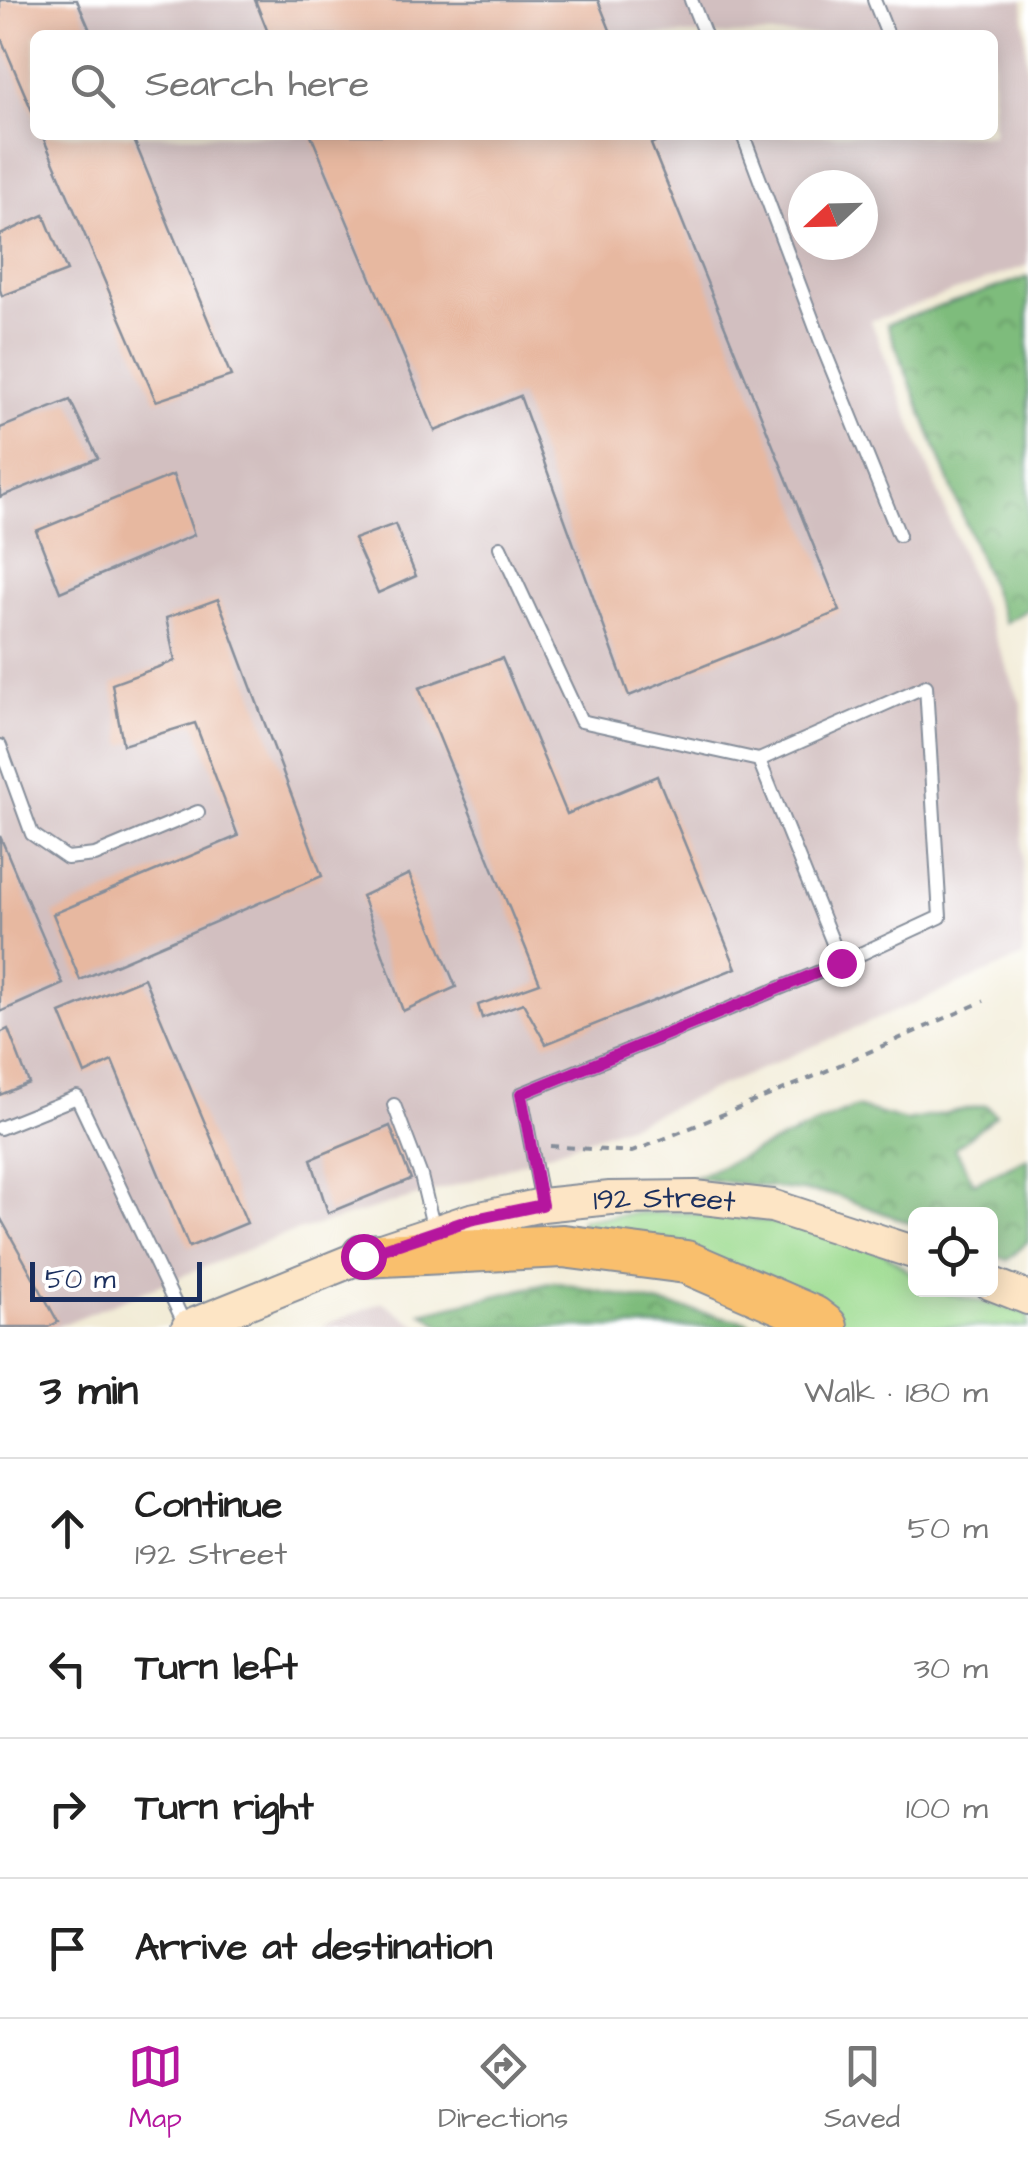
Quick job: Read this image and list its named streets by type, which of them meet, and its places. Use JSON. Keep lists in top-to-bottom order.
{
  "streets": {
    "main road": ["192 Street"]
  },
  "scale_bar": "50 m",
  "north": "left",
  "page": {
    "search": "Search here",
    "scale": "50 m",
    "heading": ["3 min", "Walk · 180 m"],
    "list": [
      ["Continue", "192 Street", "50 m"],
      ["Turn left", "30 m"],
      ["Turn right", "100 m"],
      "Arrive at destination"
    ],
    "nav": ["Map", "Directions", "Saved"]
  }
}
